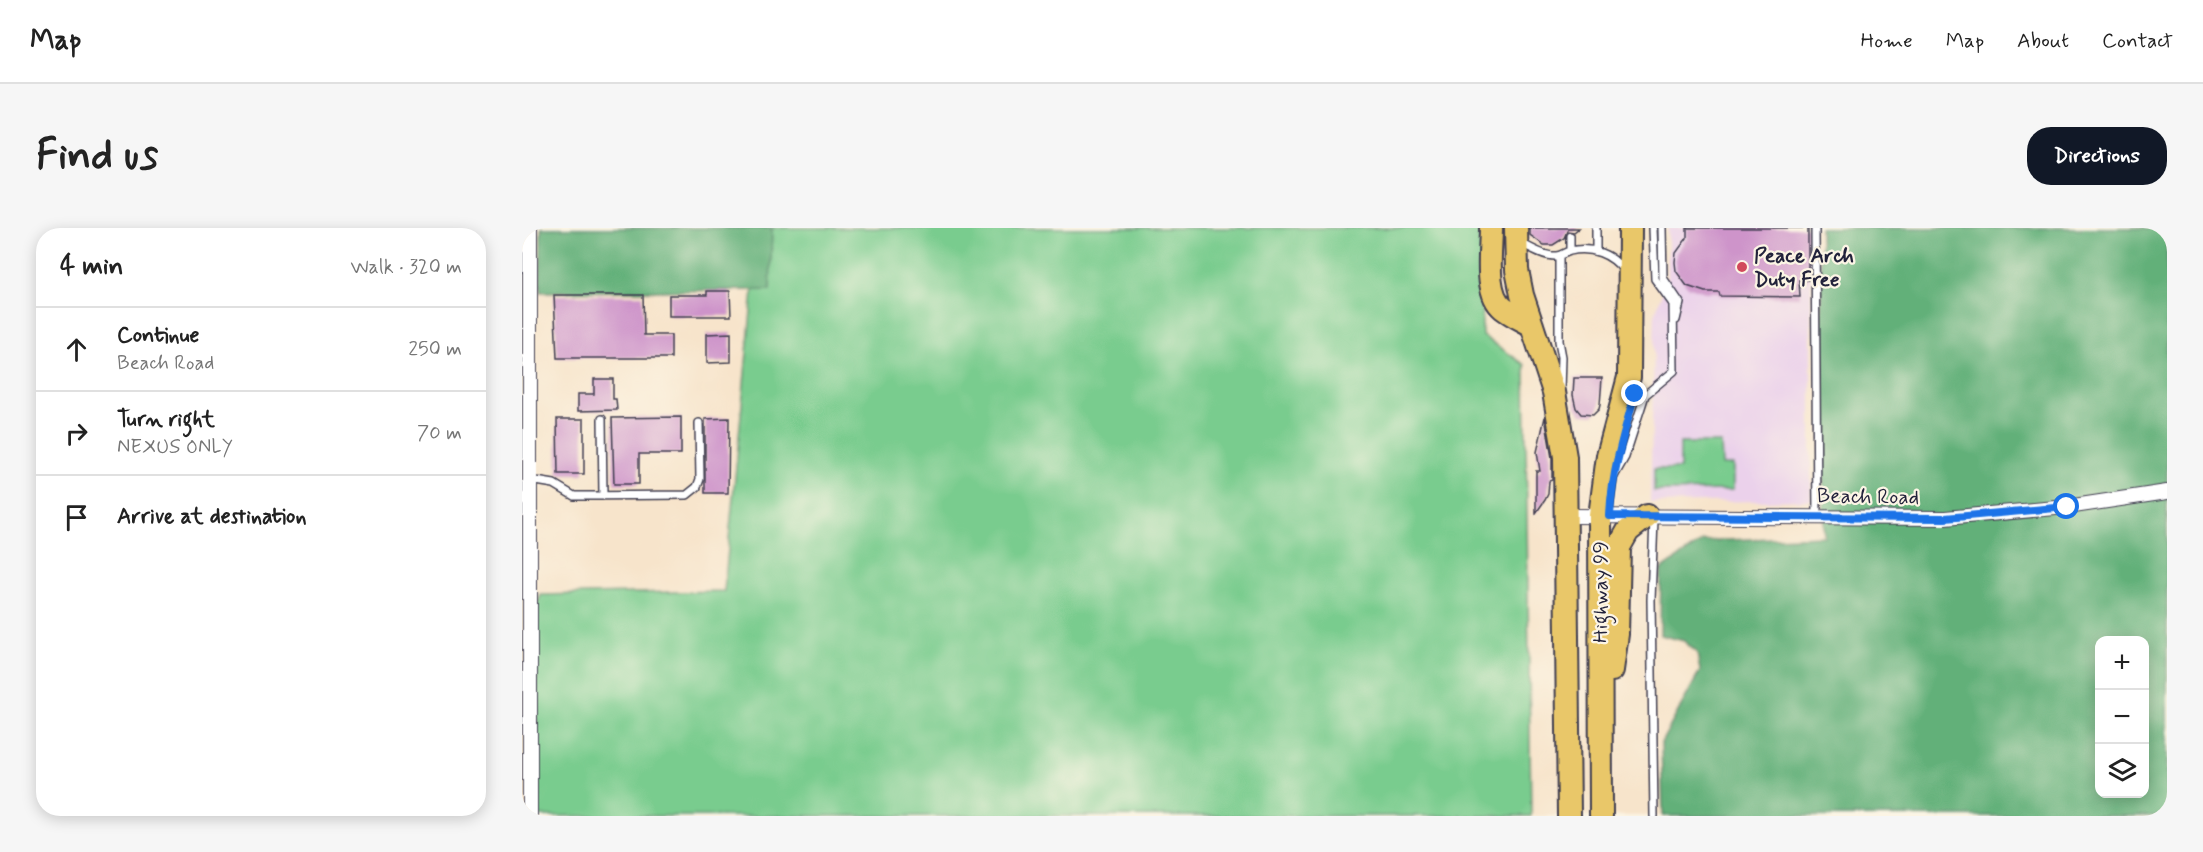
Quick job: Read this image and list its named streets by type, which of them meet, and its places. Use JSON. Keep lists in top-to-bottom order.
{
  "streets": {
    "highway": ["Highway 99"],
    "street": ["Beach Road"]
  },
  "crossings": [
    ["Beach Road", "Highway 99"]
  ],
  "places": ["Peace Arch Duty Free"],
  "page": {
    "header": "Map",
    "nav": [
      "Home",
      "Map",
      "About",
      "Contact"
    ],
    "buttons": "Directions",
    "title": "Find us",
    "heading": ["4 min", "Walk · 320 m"],
    "list": [
      ["Continue", "Beach Road", "250 m"],
      ["Turn right", "NEXUS ONLY", "70 m"],
      "Arrive at destination"
    ],
    "map_buttons": ["+", "−"]
  }
}
